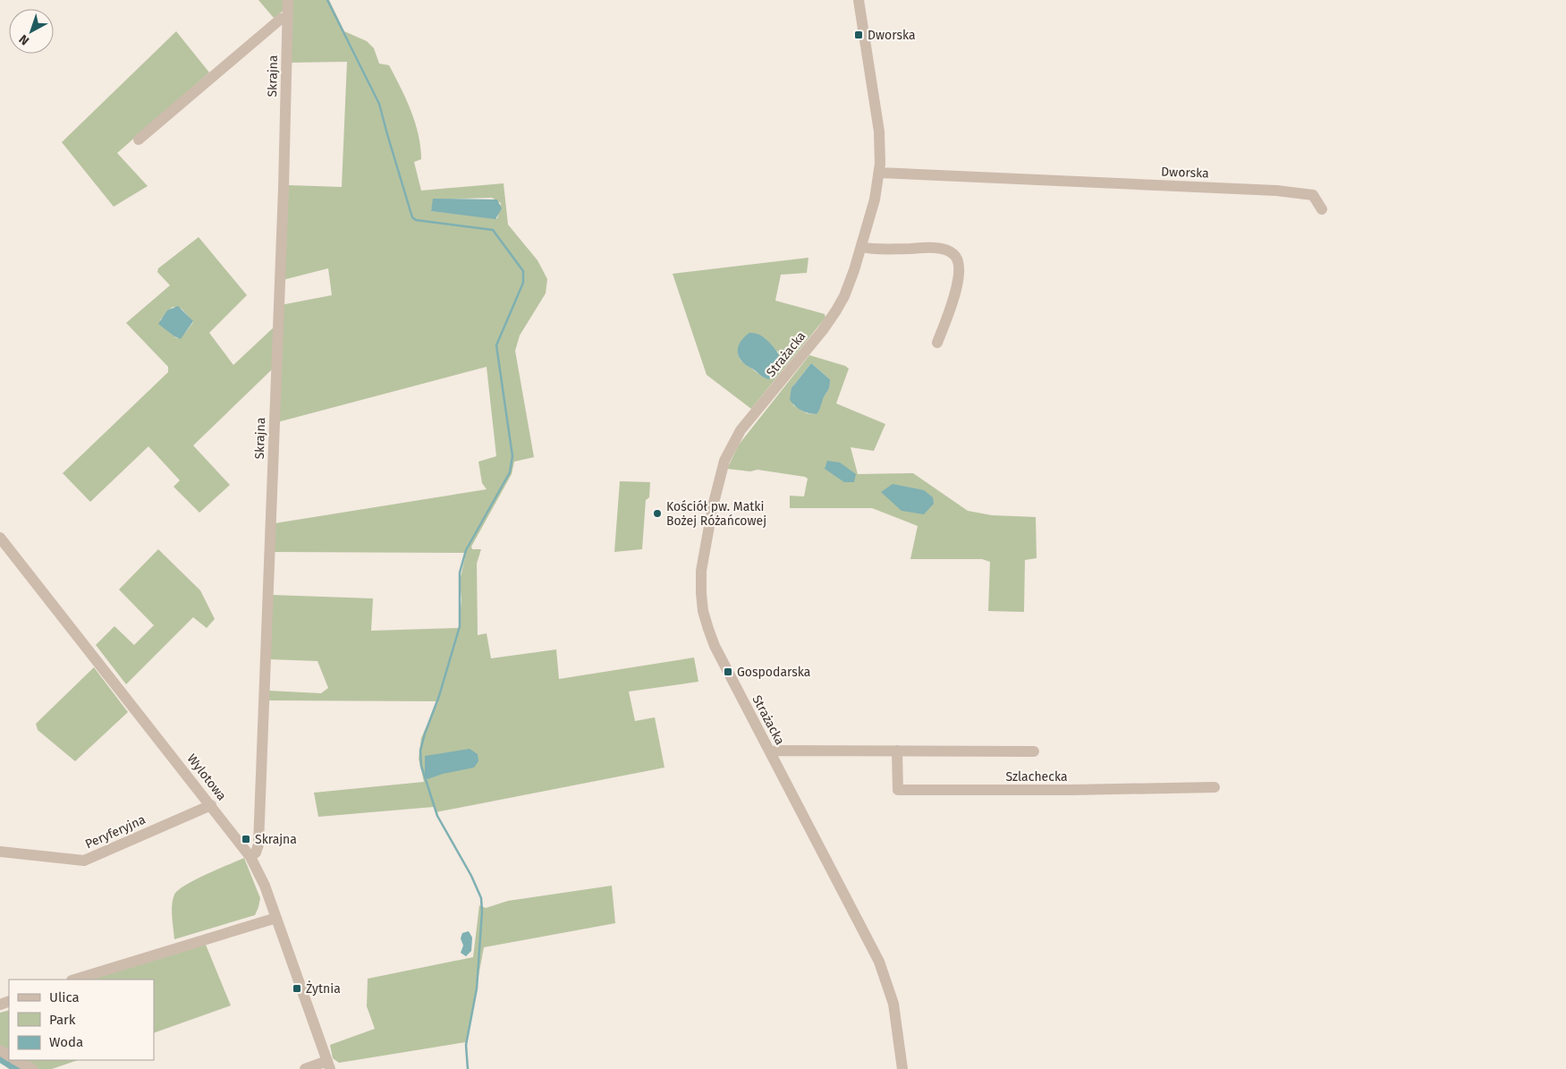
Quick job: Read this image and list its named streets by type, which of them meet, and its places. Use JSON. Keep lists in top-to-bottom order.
{
  "streets": {
    "street": [
      "Skrajna",
      "Dworska",
      "Strażacka",
      "Szlachecka",
      "Wylotowa",
      "Peryferyjna"
    ]
  },
  "crossings": [
    ["Skrajna", "Wylotowa"],
    ["Dworska", "Strażacka"],
    ["Wylotowa", "Peryferyjna"]
  ],
  "places": {
    "transit": [
      "Dworska",
      "Gospodarska",
      "Skrajna",
      "Żytnia"
    ],
    "other": ["Kościół pw. Matki Bożej Różańcowej"]
  },
  "legend": ["Ulica", "Park", "Woda"],
  "north": "bottom left"
}
